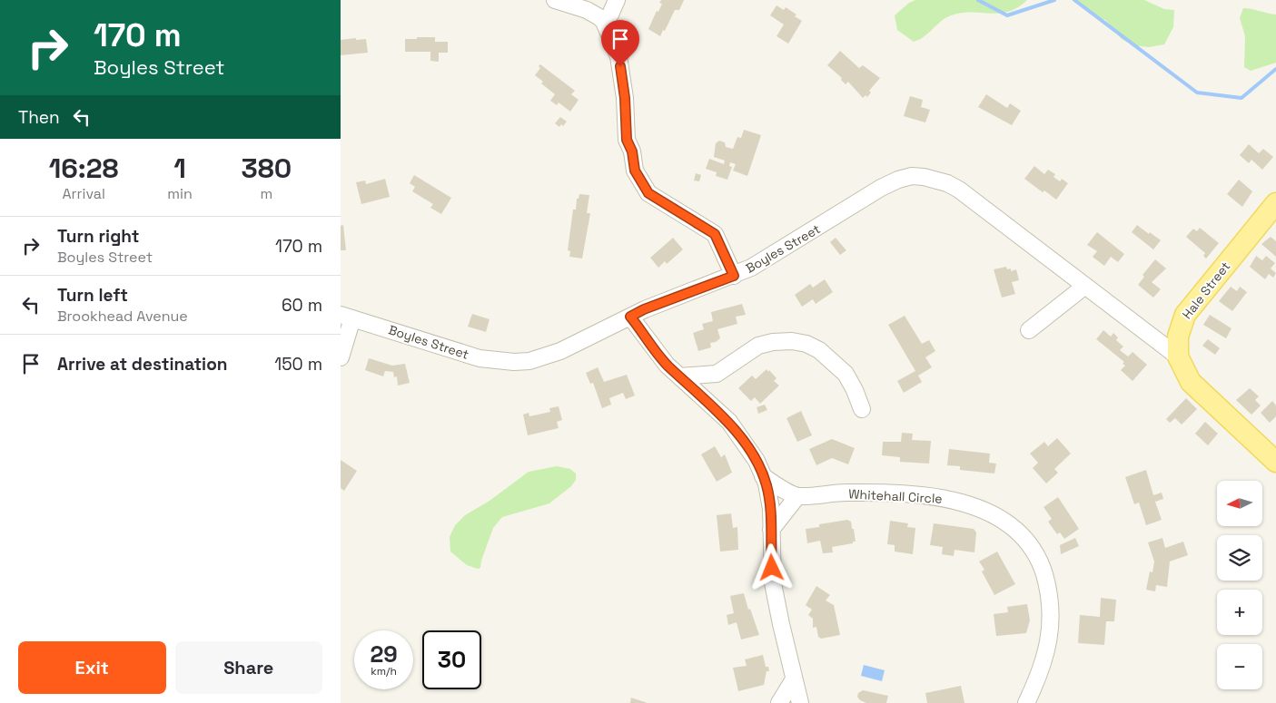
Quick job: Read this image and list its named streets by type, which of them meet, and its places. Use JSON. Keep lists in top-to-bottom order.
{
  "streets": {
    "main road": ["Hale Street"],
    "street": ["Boyles Street", "Whitehall Circle"]
  },
  "crossings": [
    ["Boyles Street", "Hale Street"]
  ],
  "north": "left",
  "page": {
    "turn": ["170 m", "Boyles Street"],
    "then": "Then",
    "eta": [
      "16:28",
      "Arrival",
      "1",
      "min",
      "380",
      "m"
    ],
    "list": [
      {
        "name": "Turn right",
        "note": "Boyles Street",
        "value": "170 m"
      },
      {
        "name": "Turn left",
        "note": "Brookhead Avenue",
        "value": "60 m"
      },
      {
        "name": "Arrive at destination",
        "value": "150 m"
      }
    ],
    "map_buttons": ["+", "−"],
    "speed": "29 km/h",
    "limit": "30",
    "buttons": ["Exit", "Share"]
  }
}
